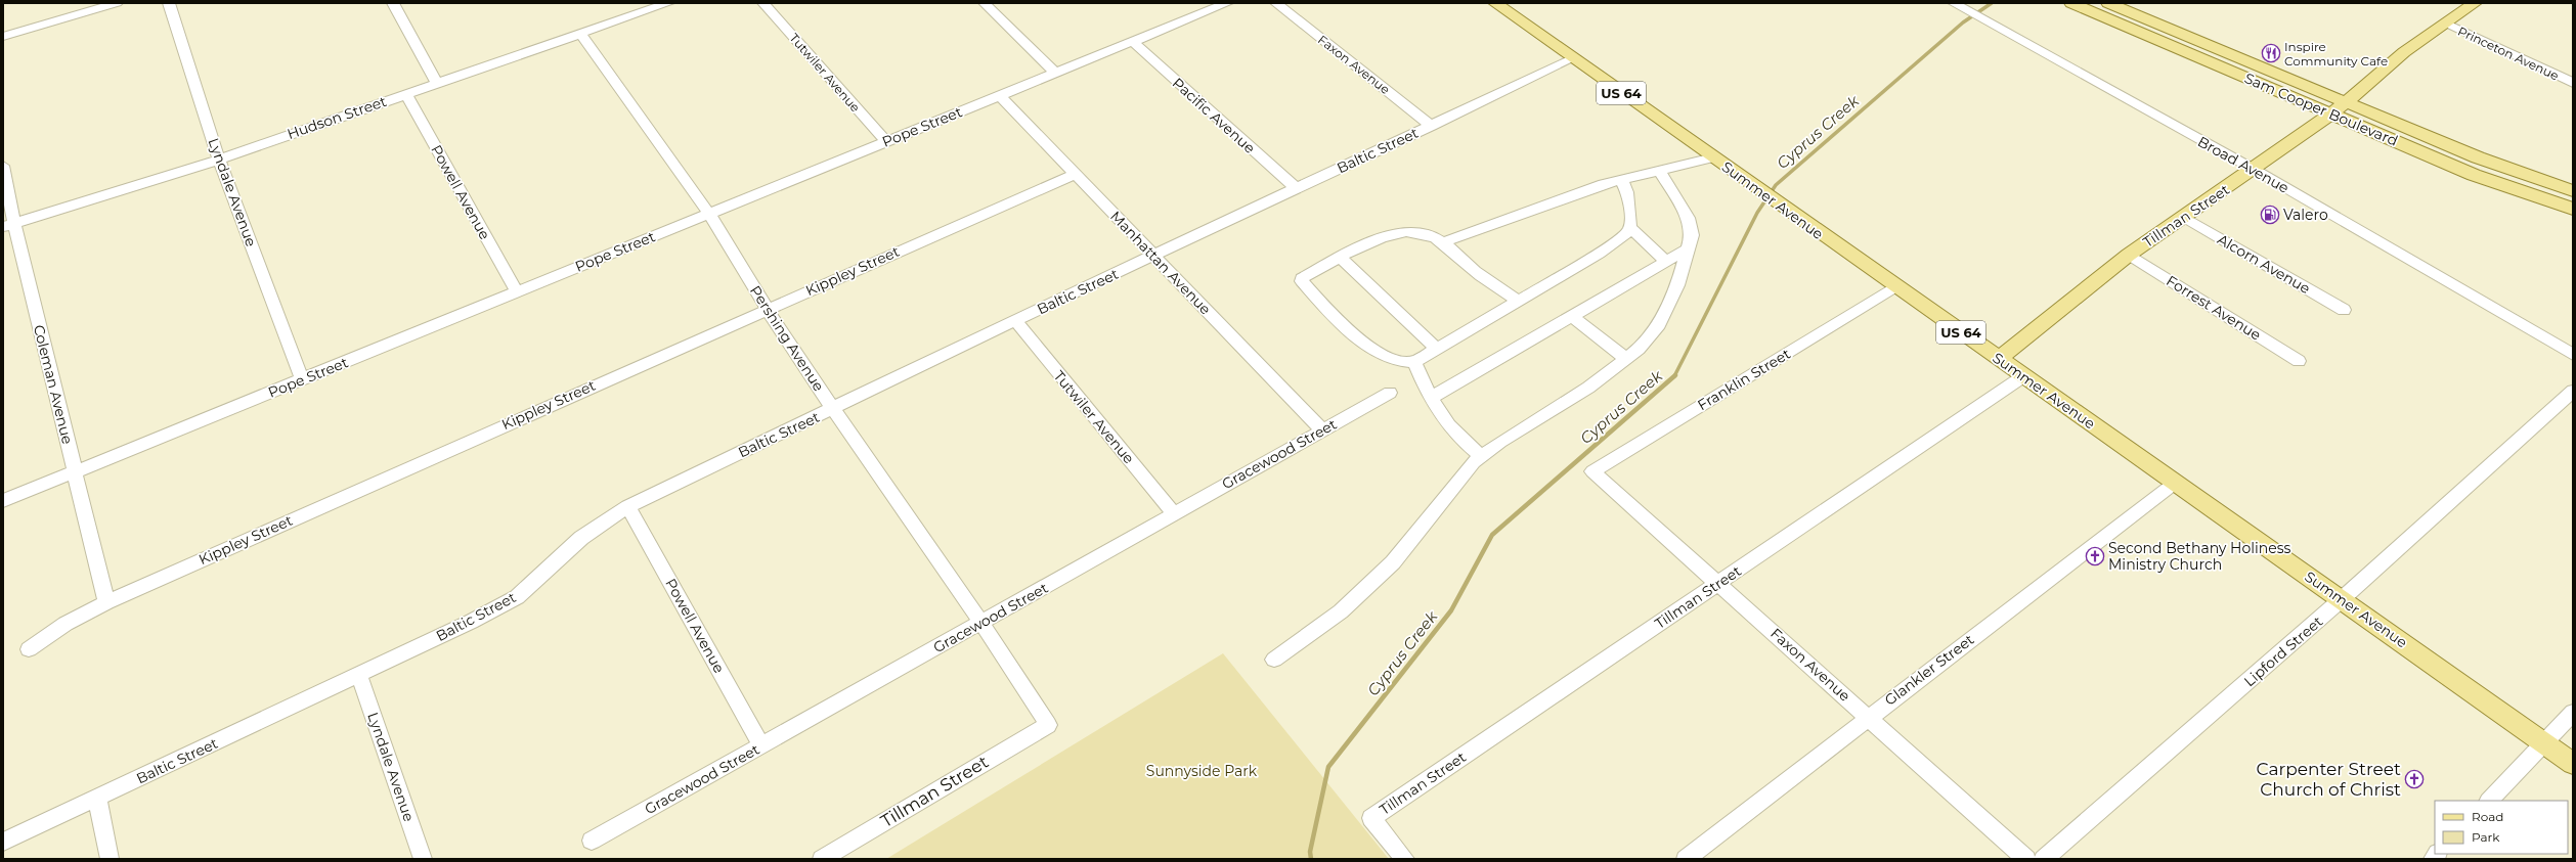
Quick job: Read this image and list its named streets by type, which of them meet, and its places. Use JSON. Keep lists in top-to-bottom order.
{
  "streets": {
    "main road": [
      "US 64",
      "Sam Cooper Boulevard",
      "Summer Avenue",
      "Tillman Street"
    ],
    "street": [
      "Princeton Avenue",
      "Faxon Avenue",
      "Tutwiler Avenue",
      "Pacific Avenue",
      "Hudson Street",
      "Pope Street",
      "Baltic Street",
      "Broad Avenue",
      "Lyndale Avenue",
      "Powell Avenue",
      "Manhattan Avenue",
      "Alcorn Avenue",
      "Kippley Street",
      "Forrest Avenue",
      "Pershing Avenue",
      "Franklin Street",
      "Coleman Avenue",
      "Gracewood Street",
      "Lipford Street",
      "Glankler Street"
    ]
  },
  "crossings": [
    ["Princeton Avenue", "Tillman Street"],
    ["Faxon Avenue", "Baltic Street"],
    ["Faxon Avenue", "Tillman Street"],
    ["Faxon Avenue", "Franklin Street"],
    ["Faxon Avenue", "Glankler Street"],
    ["Tutwiler Avenue", "Pope Street"],
    ["Tutwiler Avenue", "Baltic Street"],
    ["Tutwiler Avenue", "Gracewood Street"],
    ["Sam Cooper Boulevard", "Tillman Street"],
    ["Pacific Avenue", "Pope Street"],
    ["Pacific Avenue", "Baltic Street"],
    ["Hudson Street", "Lyndale Avenue"],
    ["Hudson Street", "Powell Avenue"],
    ["Hudson Street", "Pershing Avenue"],
    ["Hudson Street", "Coleman Avenue"],
    ["Pope Street", "Lyndale Avenue"],
    ["Pope Street", "Powell Avenue"],
    ["Pope Street", "Manhattan Avenue"],
    ["Pope Street", "Pershing Avenue"],
    ["Pope Street", "Coleman Avenue"],
    ["Baltic Street", "Lyndale Avenue"],
    ["Baltic Street", "Powell Avenue"],
    ["Baltic Street", "Summer Avenue"],
    ["Baltic Street", "Manhattan Avenue"],
    ["Baltic Street", "Pershing Avenue"],
    ["Broad Avenue", "Tillman Street"],
    ["Powell Avenue", "Gracewood Street"],
    ["Summer Avenue", "Tillman Street"],
    ["Summer Avenue", "Franklin Street"],
    ["Summer Avenue", "Lipford Street"],
    ["Summer Avenue", "Glankler Street"],
    ["Tillman Street", "Alcorn Avenue"],
    ["Tillman Street", "Forrest Avenue"],
    ["Tillman Street", "Pershing Avenue"],
    ["Manhattan Avenue", "Kippley Street"],
    ["Manhattan Avenue", "Gracewood Street"],
    ["Kippley Street", "Pershing Avenue"],
    ["Kippley Street", "Coleman Avenue"],
    ["Pershing Avenue", "Gracewood Street"]
  ],
  "water": ["Cyprus Creek"],
  "parks": ["Sunnyside Park"],
  "places": {
    "restaurant": ["Inspire Community Cafe"],
    "fuel station": ["Valero"],
    "church": ["Second Bethany Holiness Ministry Church", "Carpenter Street Church of Christ"]
  },
  "legend": ["Road", "Park"]
}
